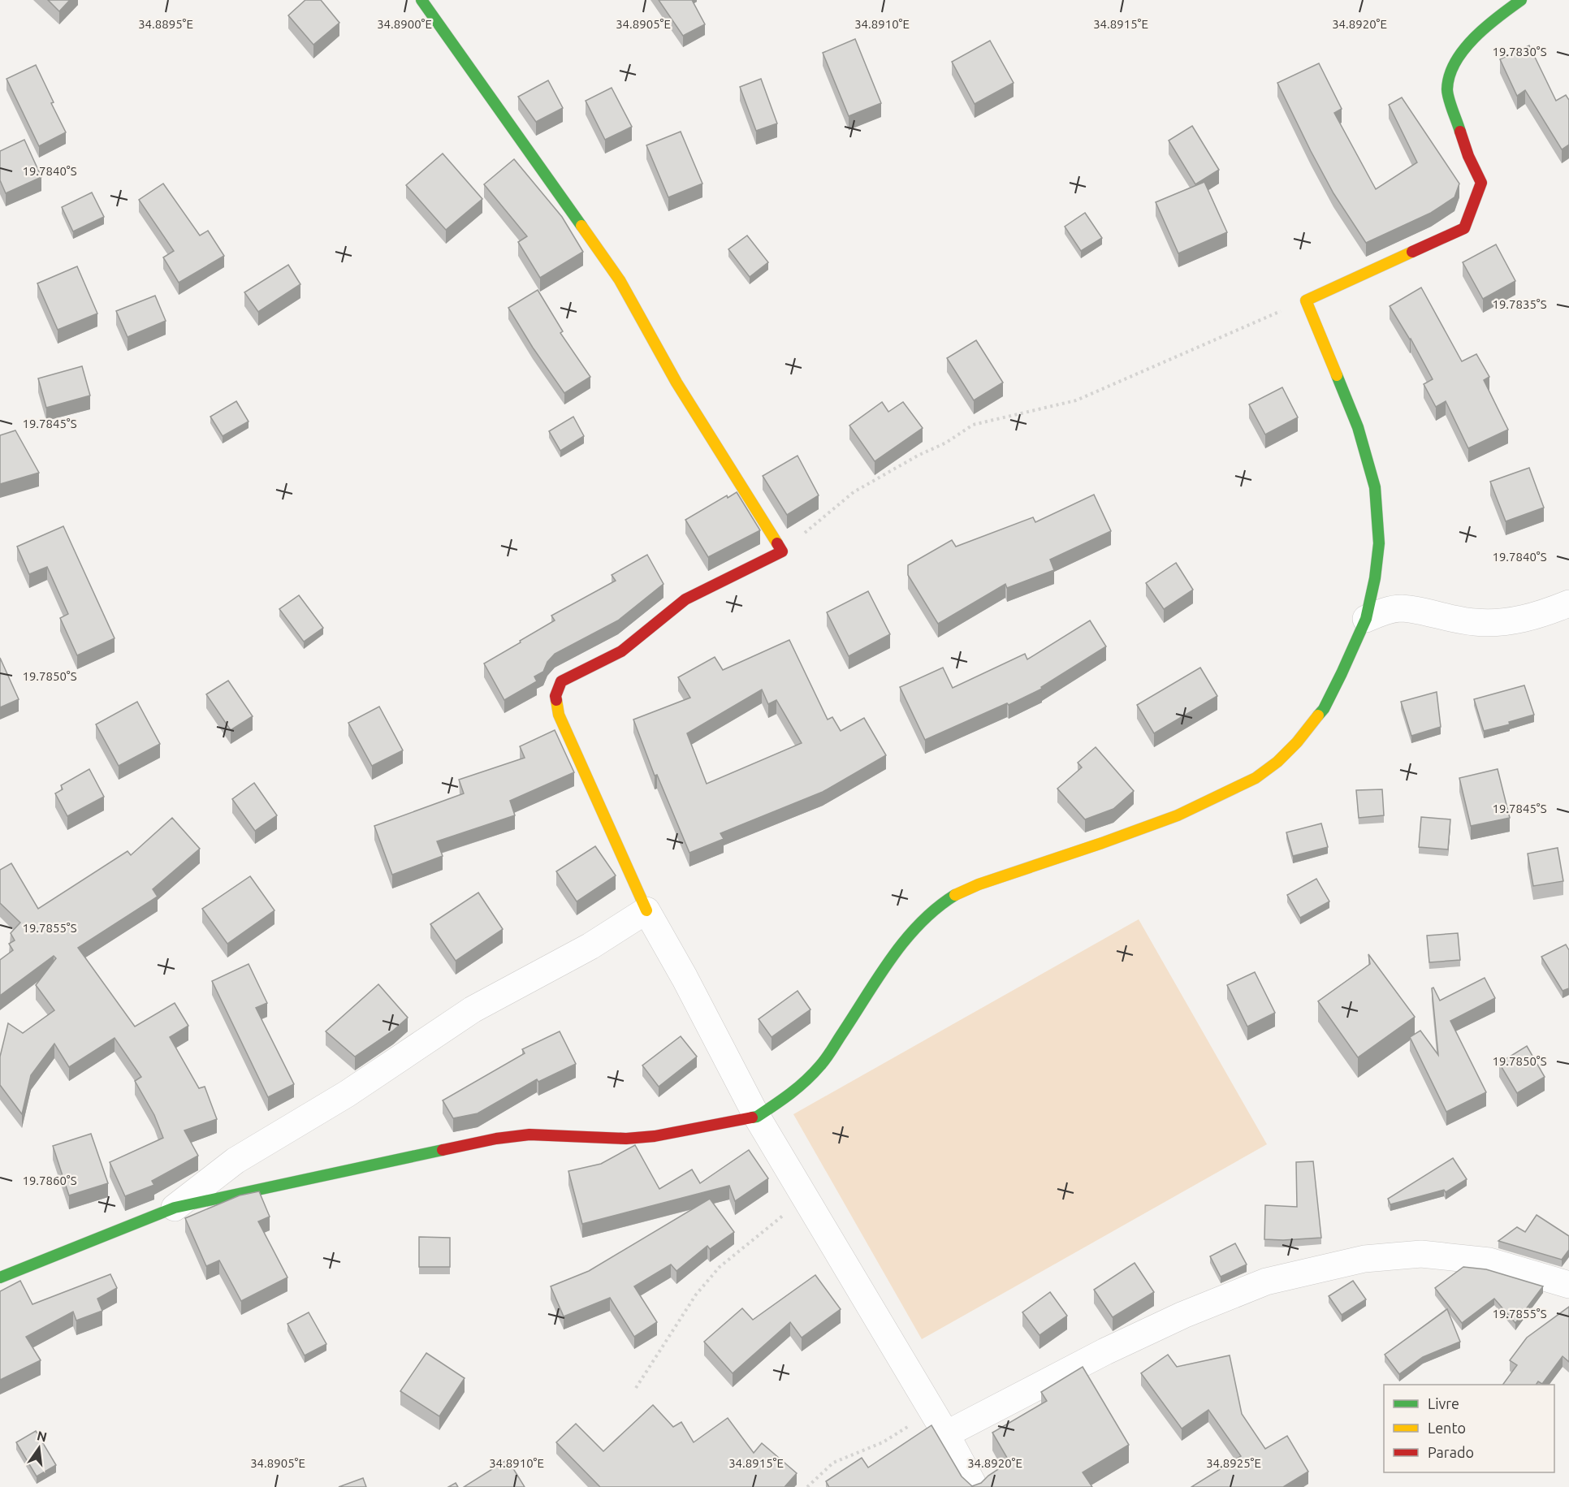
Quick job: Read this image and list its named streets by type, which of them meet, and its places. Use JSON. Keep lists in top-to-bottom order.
{
  "legend": ["Livre", "Lento", "Parado"],
  "north": "top",
  "coordinates": [
    "34.8895°E",
    "34.8900°E",
    "34.8905°E",
    "34.8910°E",
    "34.8915°E",
    "34.8920°E",
    "19.7830°S",
    "19.7840°S",
    "19.7835°S",
    "19.7845°S",
    "19.7850°S",
    "19.7855°S",
    "19.7860°S",
    "34.8925°E"
  ]
}
